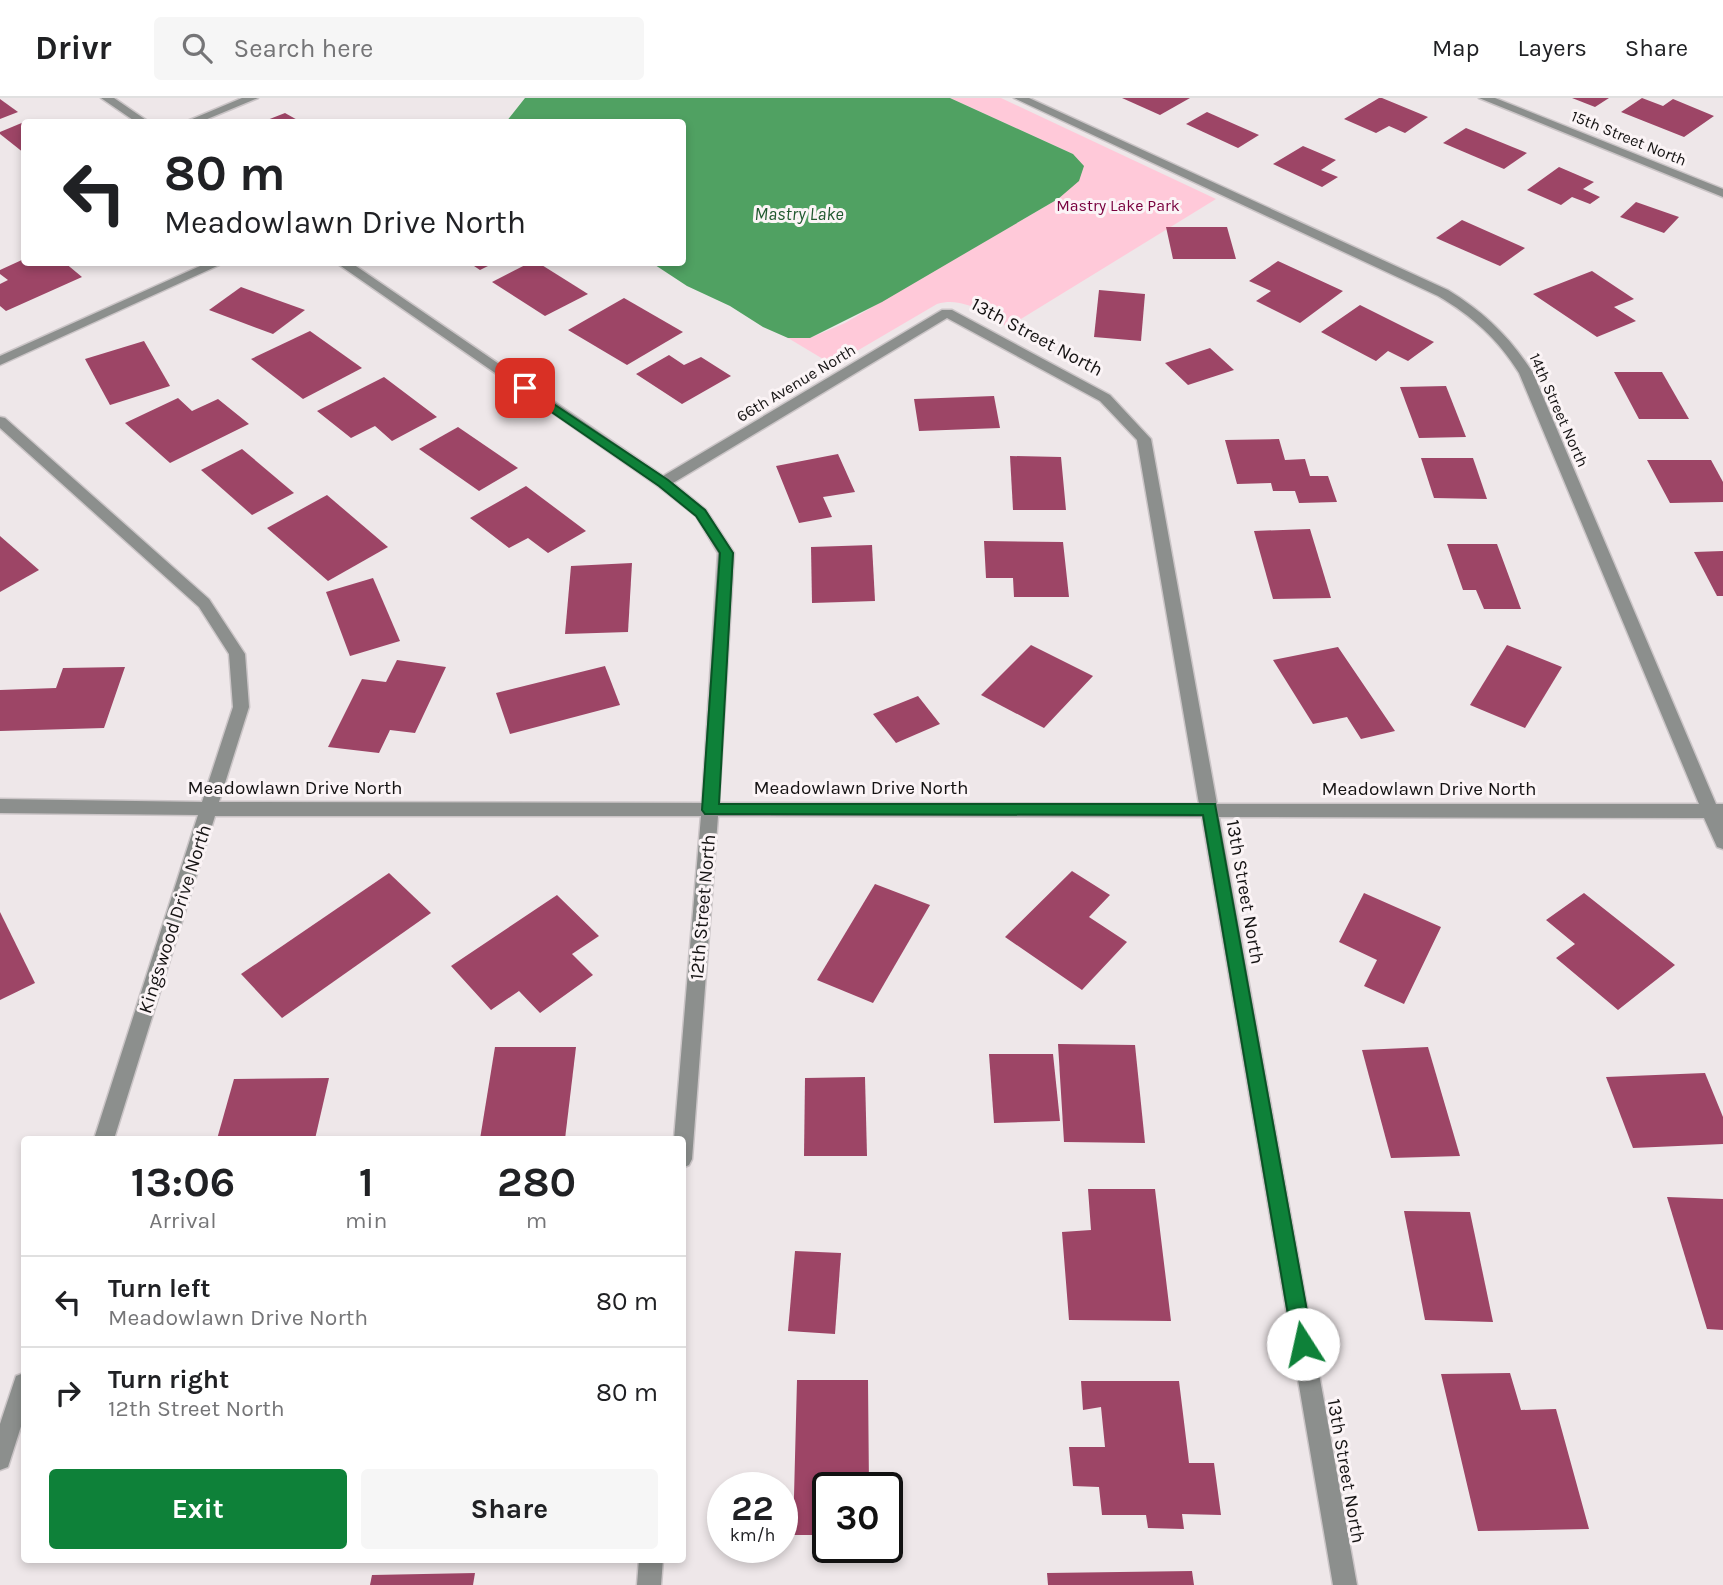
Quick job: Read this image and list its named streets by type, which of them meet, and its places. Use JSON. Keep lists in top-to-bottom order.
{
  "streets": {
    "street": [
      "15th Street North",
      "13th Street North",
      "66th Avenue North",
      "14th Street North",
      "Meadowlawn Drive North",
      "12th Street North",
      "Kingswood Drive North"
    ]
  },
  "crossings": [
    ["13th Street North", "66th Avenue North"],
    ["13th Street North", "Meadowlawn Drive North"],
    ["66th Avenue North", "12th Street North"],
    ["14th Street North", "Meadowlawn Drive North"],
    ["Meadowlawn Drive North", "12th Street North"],
    ["Meadowlawn Drive North", "Kingswood Drive North"]
  ],
  "water": ["Mastry Lake"],
  "parks": ["Mastry Lake Park"],
  "page": {
    "header": "Drivr",
    "search": "Search here",
    "nav": ["Map", "Layers", "Share"],
    "turn": ["80 m", "Meadowlawn Drive North"],
    "eta": [
      "13:06",
      "Arrival",
      "1",
      "min",
      "280",
      "m"
    ],
    "list": [
      {
        "name": "Turn left",
        "note": "Meadowlawn Drive North",
        "value": "80 m"
      },
      {
        "name": "Turn right",
        "note": "12th Street North",
        "value": "80 m"
      }
    ],
    "buttons": ["Exit", "Share"],
    "speed": "22 km/h",
    "limit": "30"
  }
}
